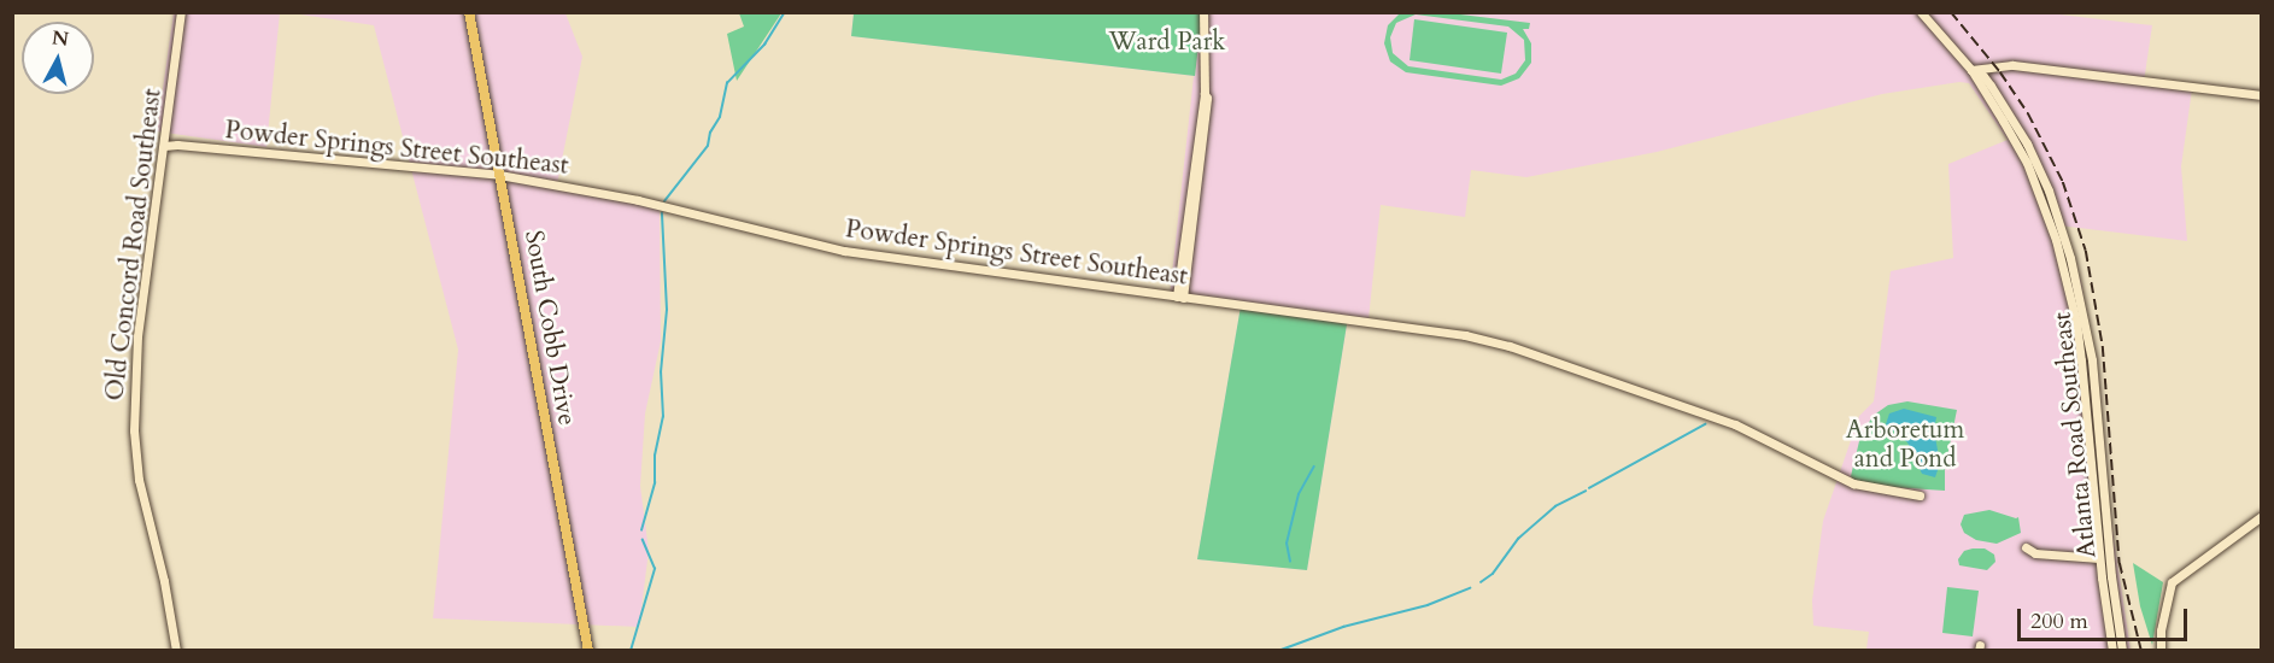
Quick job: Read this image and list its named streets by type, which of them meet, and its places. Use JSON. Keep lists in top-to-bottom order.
{
  "streets": {
    "main road": ["South Cobb Drive"],
    "street": ["Powder Springs Street Southeast", "Old Concord Road Southeast", "Atlanta Road Southeast"]
  },
  "crossings": [
    ["Powder Springs Street Southeast", "Old Concord Road Southeast"],
    ["Powder Springs Street Southeast", "South Cobb Drive"]
  ],
  "parks": ["Ward Park", "Arboretum and Pond"],
  "scale_bar": "200 m",
  "north": "top"
}
